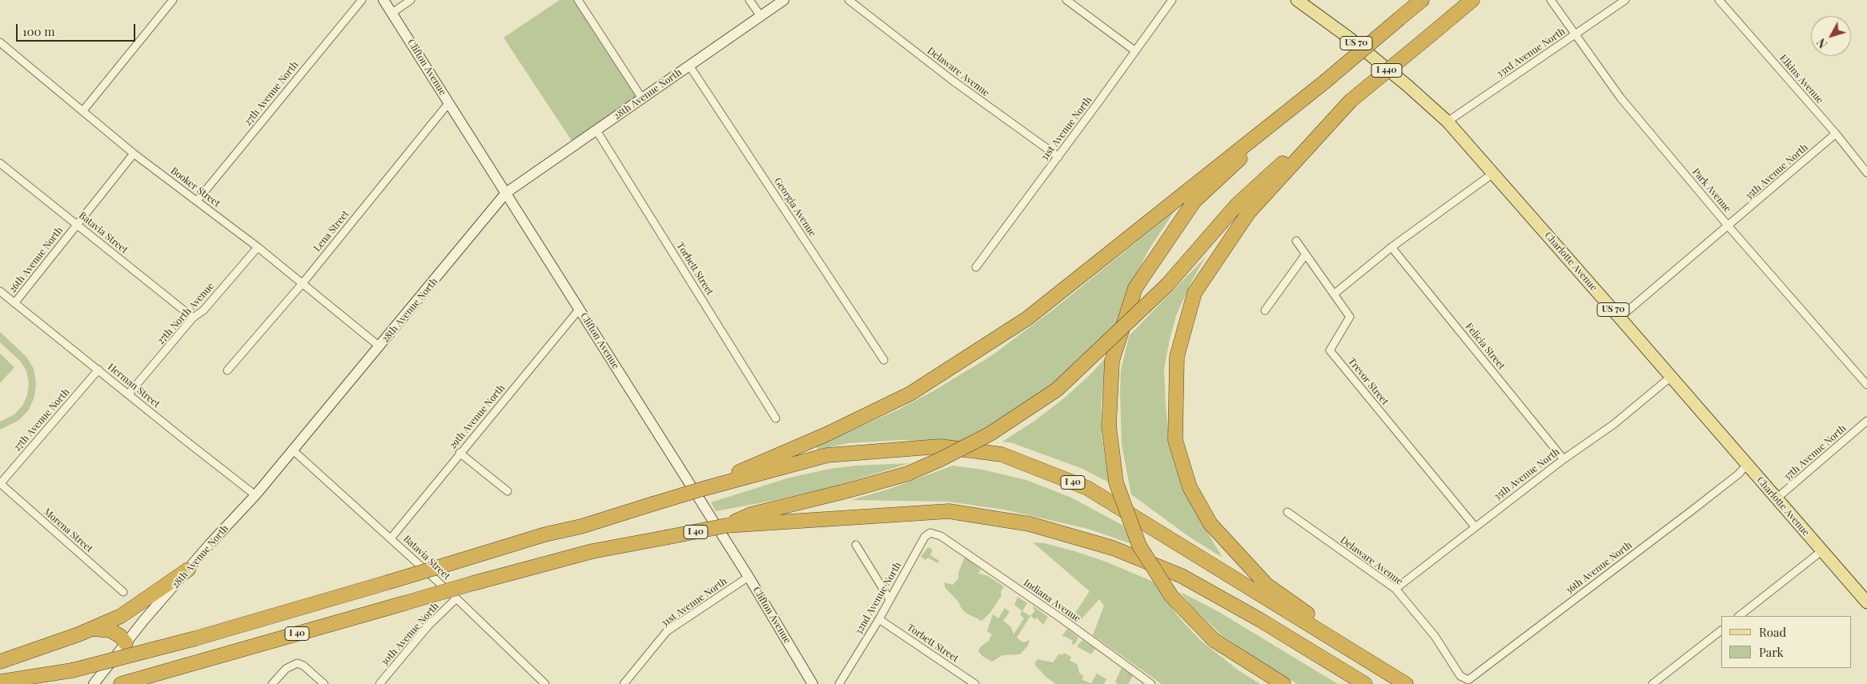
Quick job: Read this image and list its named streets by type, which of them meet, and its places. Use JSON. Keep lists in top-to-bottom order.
{
  "streets": {
    "highway": ["I 440", "I 40"],
    "main road": [
      "US 70",
      "Clifton Avenue",
      "28th Avenue North",
      "Charlotte Avenue"
    ],
    "street": [
      "33rd Avenue North",
      "Delaware Avenue",
      "Elkins Avenue",
      "27th Avenue North",
      "31st Avenue North",
      "35th Avenue North",
      "Booker Street",
      "Park Avenue",
      "Georgia Avenue",
      "Lena Street",
      "Batavia Street",
      "26th Avenue North",
      "Torbett Street",
      "27th North Avenue",
      "Felicia Street",
      "Trevor Street",
      "Herman Street",
      "29th Avenue North",
      "37th Avenue North",
      "Morena Street",
      "36th Avenue North",
      "32nd Avenue North",
      "Indiana Avenue",
      "30th Avenue North"
    ]
  },
  "crossings": [
    ["33rd Avenue North", "Park Avenue"],
    ["33rd Avenue North", "Charlotte Avenue"],
    ["Clifton Avenue", "28th Avenue North"],
    ["Clifton Avenue", "31st Avenue North"],
    ["Clifton Avenue", "Lena Street"],
    ["Clifton Avenue", "29th Avenue North"],
    ["Delaware Avenue", "31st Avenue North"],
    ["Delaware Avenue", "35th Avenue North"],
    ["Delaware Avenue", "36th Avenue North"],
    ["Elkins Avenue", "35th Avenue North"],
    ["27th Avenue North", "Booker Street"],
    ["27th Avenue North", "Herman Street"],
    ["27th Avenue North", "Morena Street"],
    ["28th Avenue North", "Booker Street"],
    ["28th Avenue North", "Georgia Avenue"],
    ["28th Avenue North", "Batavia Street"],
    ["28th Avenue North", "Torbett Street"],
    ["28th Avenue North", "Herman Street"],
    ["35th Avenue North", "Park Avenue"],
    ["35th Avenue North", "Charlotte Avenue"],
    ["35th Avenue North", "Felicia Street"],
    ["35th Avenue North", "Trevor Street"],
    ["Booker Street", "Lena Street"],
    ["Booker Street", "26th Avenue North"],
    ["Booker Street", "27th North Avenue"],
    ["Batavia Street", "26th Avenue North"],
    ["Batavia Street", "27th North Avenue"],
    ["Batavia Street", "29th Avenue North"],
    ["Batavia Street", "30th Avenue North"],
    ["26th Avenue North", "Herman Street"],
    ["Charlotte Avenue", "37th Avenue North"],
    ["Charlotte Avenue", "36th Avenue North"],
    ["Torbett Street", "32nd Avenue North"],
    ["27th North Avenue", "Herman Street"],
    ["32nd Avenue North", "Indiana Avenue"]
  ],
  "legend": ["Road", "Park"],
  "scale_bar": "100 m",
  "north": "bottom left"
}
